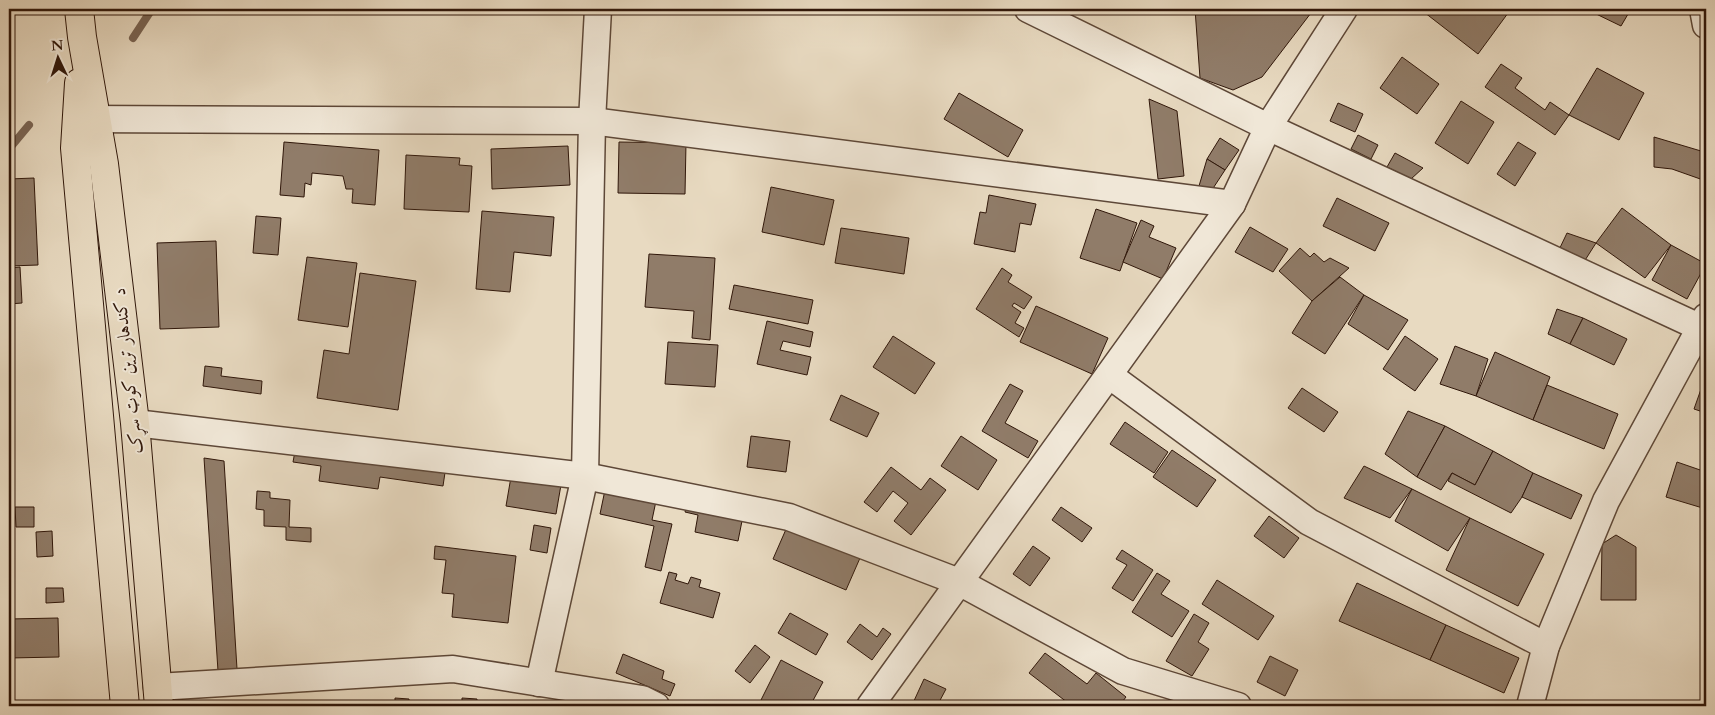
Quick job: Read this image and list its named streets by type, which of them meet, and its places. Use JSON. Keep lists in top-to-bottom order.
{
  "streets": {
    "main road": ["د کندهار ترين کوټ سړک"]
  },
  "north": "top"
}
